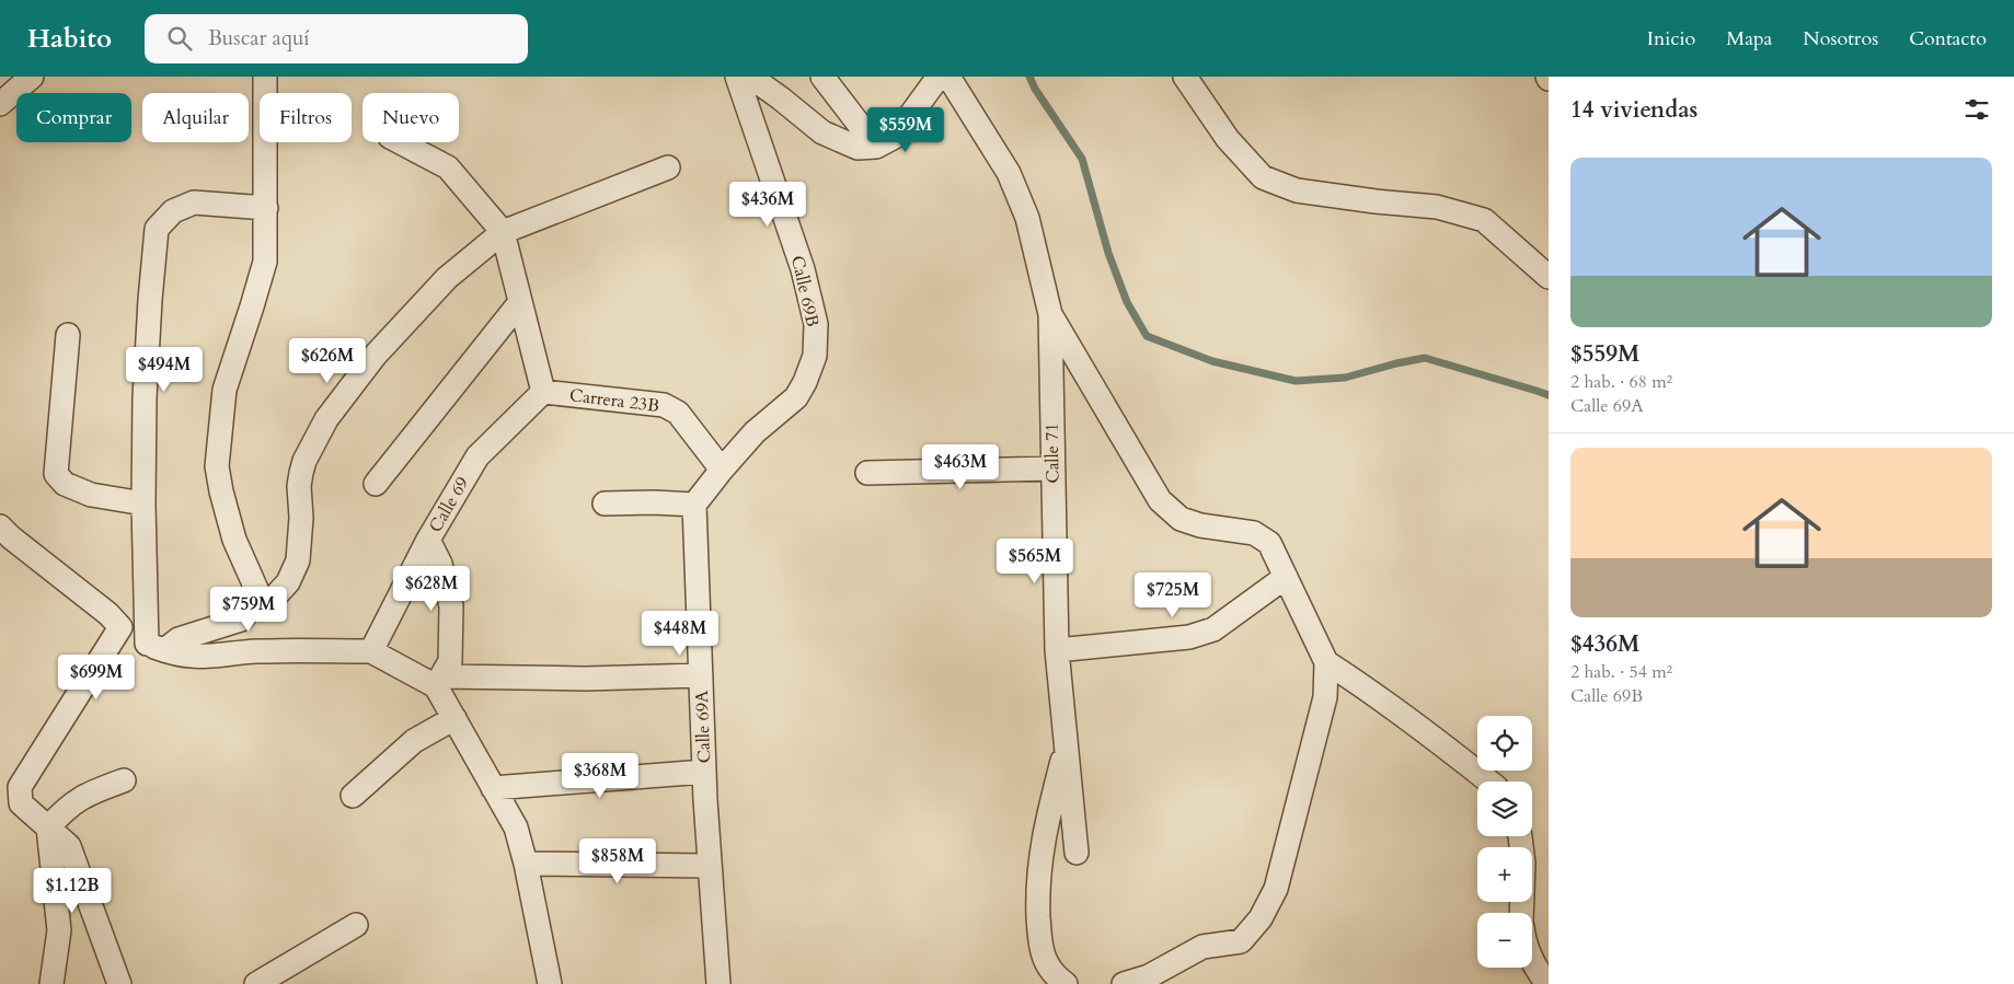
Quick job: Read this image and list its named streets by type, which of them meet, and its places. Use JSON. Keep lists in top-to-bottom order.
{
  "streets": {
    "street": [
      "Calle 69B",
      "Carrera 23B",
      "Calle 71",
      "Calle 69",
      "Calle 69A"
    ]
  },
  "crossings": [
    ["Calle 69B", "Carrera 23B"],
    ["Carrera 23B", "Calle 69"]
  ],
  "page": {
    "header": "Habito",
    "search": "Buscar aquí",
    "nav": [
      "Inicio",
      "Mapa",
      "Nosotros",
      "Contacto"
    ],
    "heading": "14 viviendas",
    "chip": [
      "Comprar",
      "Alquilar",
      "Filtros",
      "Nuevo"
    ],
    "price": [
      "$559M",
      "$436M",
      "$626M",
      "$494M",
      "$463M",
      "$565M",
      "$628M",
      "$725M",
      "$759M",
      "$448M",
      "$699M",
      "$368M",
      "$858M",
      "$1.12B"
    ],
    "list": [
      {
        "name": "$559M",
        "note": "2 hab. · 68 m² · Calle 69A"
      },
      {
        "name": "$436M",
        "note": "2 hab. · 54 m² · Calle 69B"
      }
    ],
    "map_buttons": ["+", "−"]
  }
}
